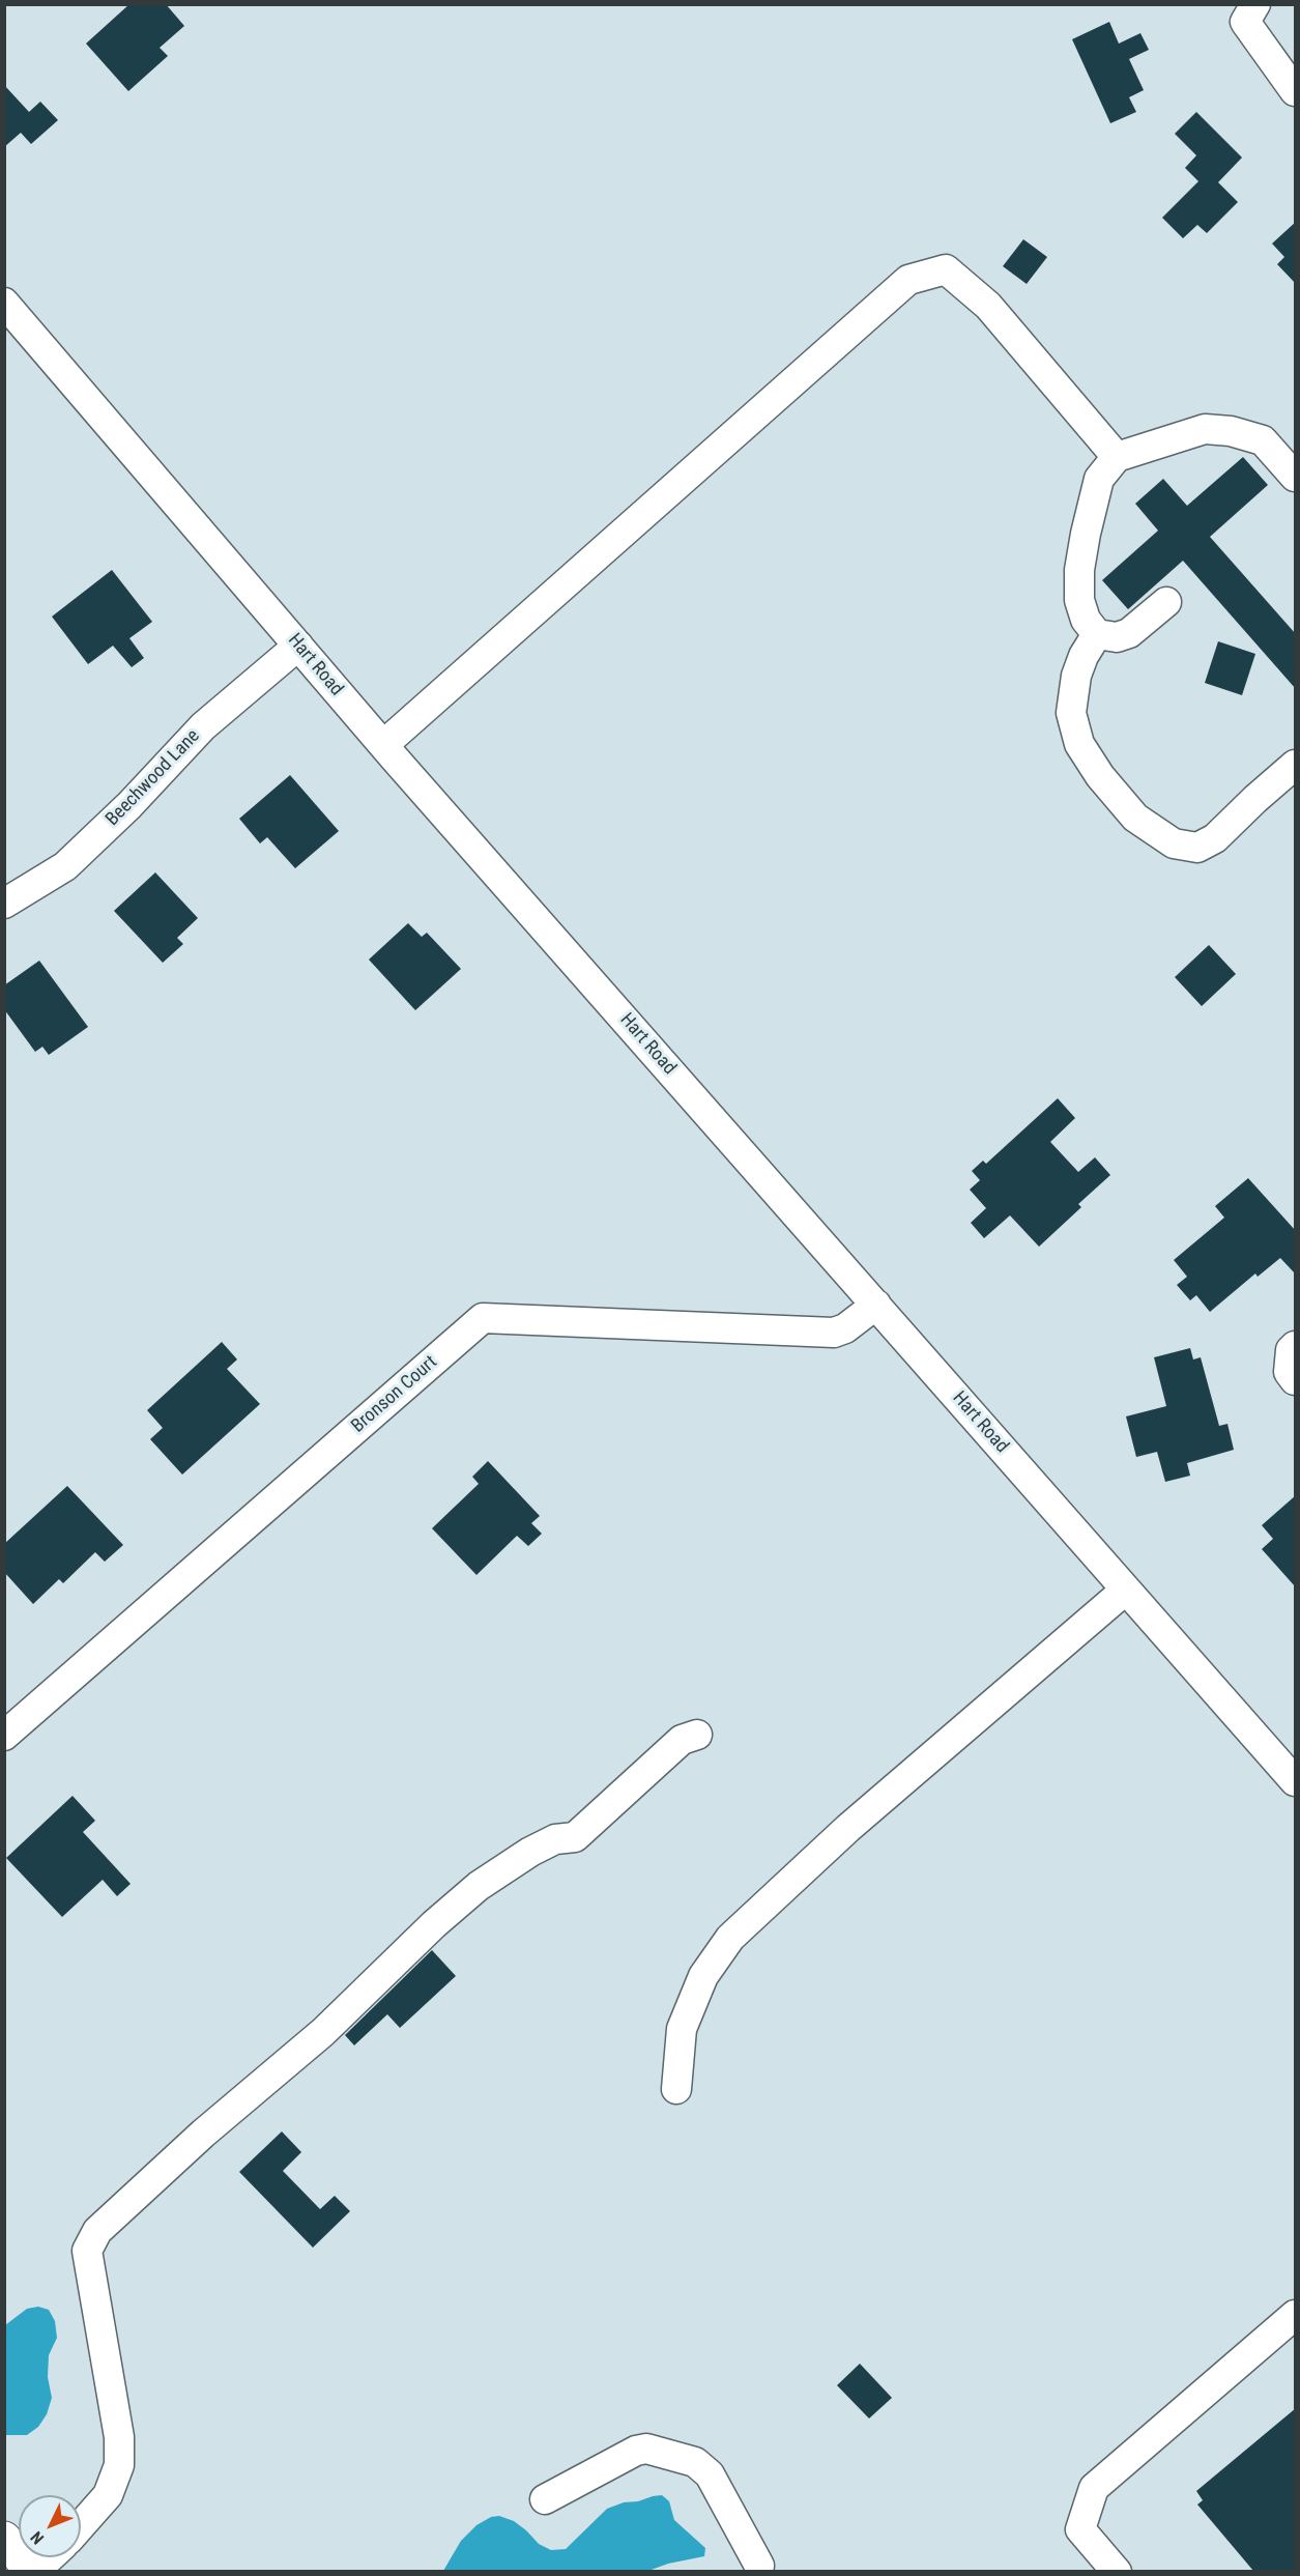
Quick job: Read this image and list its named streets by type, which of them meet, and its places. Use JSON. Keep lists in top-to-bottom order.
{
  "streets": {
    "street": ["Hart Road", "Beechwood Lane", "Bronson Court"]
  },
  "crossings": [
    ["Hart Road", "Beechwood Lane"],
    ["Hart Road", "Bronson Court"]
  ],
  "north": "bottom left"
}
